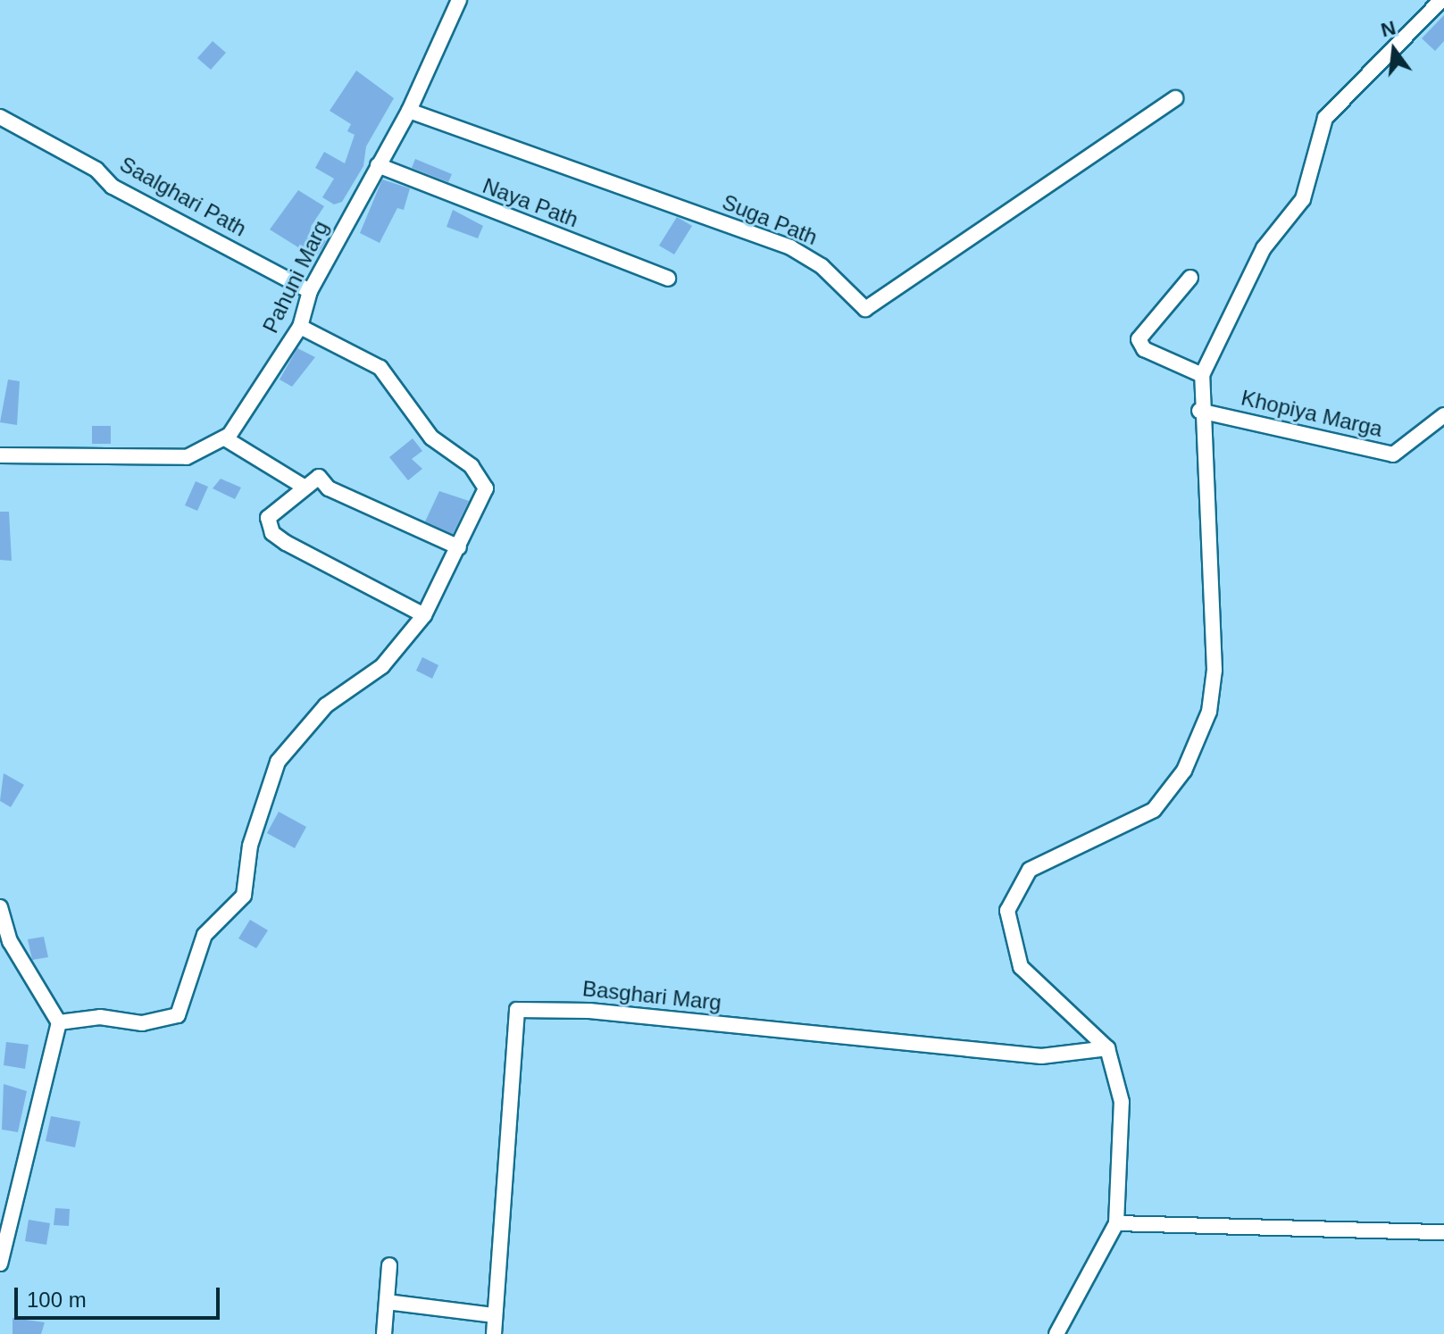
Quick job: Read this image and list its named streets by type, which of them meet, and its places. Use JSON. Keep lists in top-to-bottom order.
{
  "streets": {
    "street": [
      "Saalghari Path",
      "Naya Path",
      "Suga Path",
      "Pahuni Marg",
      "Khopiya Marga",
      "Basghari Marg"
    ]
  },
  "crossings": [
    ["Saalghari Path", "Pahuni Marg"],
    ["Naya Path", "Pahuni Marg"],
    ["Suga Path", "Pahuni Marg"]
  ],
  "scale_bar": "100 m",
  "north": "top"
}
